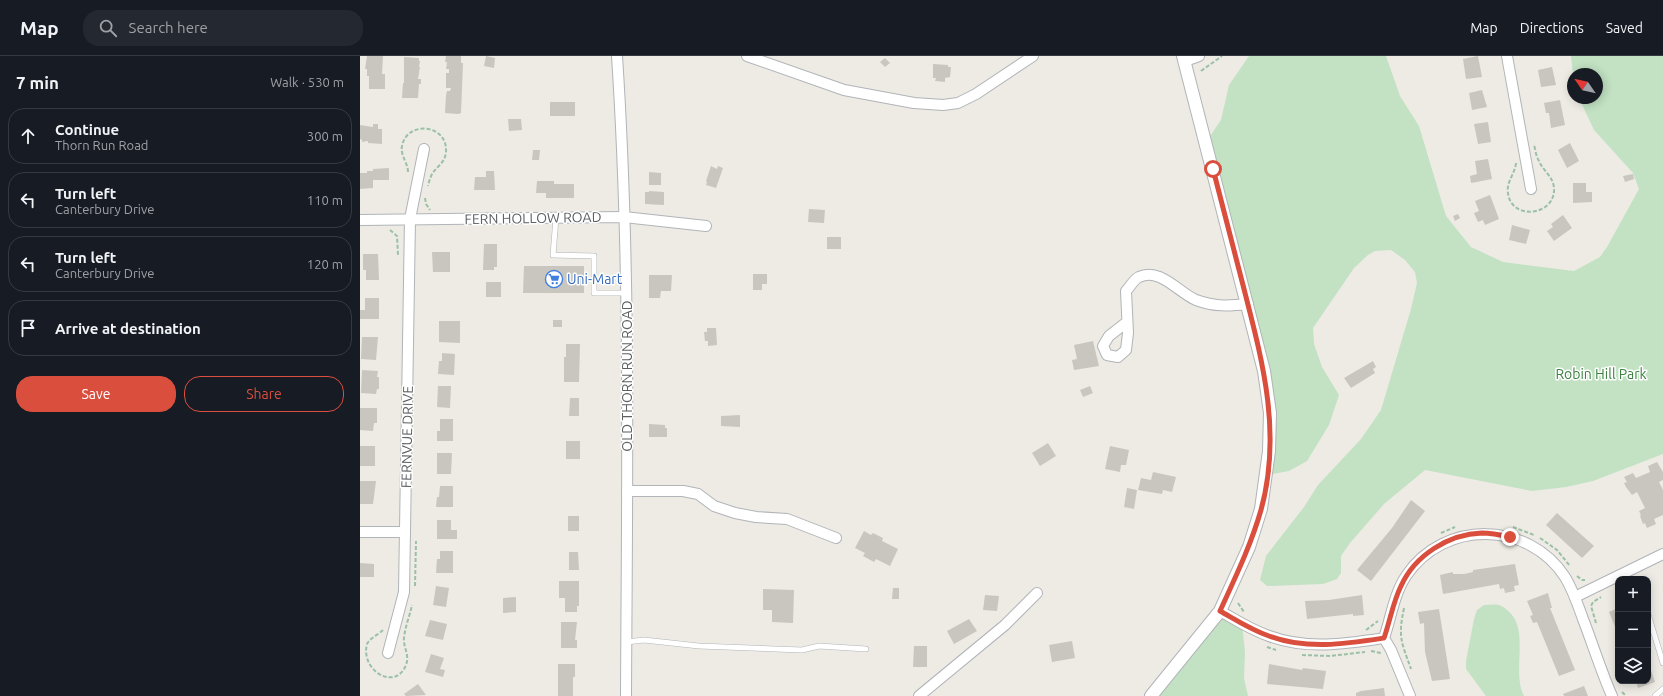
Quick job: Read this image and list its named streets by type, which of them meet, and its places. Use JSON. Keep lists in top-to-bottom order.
{
  "streets": {
    "street": ["FERN HOLLOW ROAD", "OLD THORN RUN ROAD", "FERNVUE DRIVE"]
  },
  "crossings": [
    ["FERN HOLLOW ROAD", "OLD THORN RUN ROAD"],
    ["FERN HOLLOW ROAD", "FERNVUE DRIVE"]
  ],
  "parks": ["Robin Hill Park"],
  "places": {
    "supermarket": ["Uni-Mart"]
  },
  "north": "top left",
  "page": {
    "header": "Map",
    "search": "Search here",
    "nav": ["Map", "Directions", "Saved"],
    "heading": ["7 min", "Walk · 530 m"],
    "list": [
      ["Continue", "Thorn Run Road", "300 m"],
      ["Turn left", "Canterbury Drive", "110 m"],
      ["Turn left", "Canterbury Drive", "120 m"],
      "Arrive at destination"
    ],
    "buttons": ["Save", "Share"],
    "map_buttons": ["+", "−"]
  }
}
